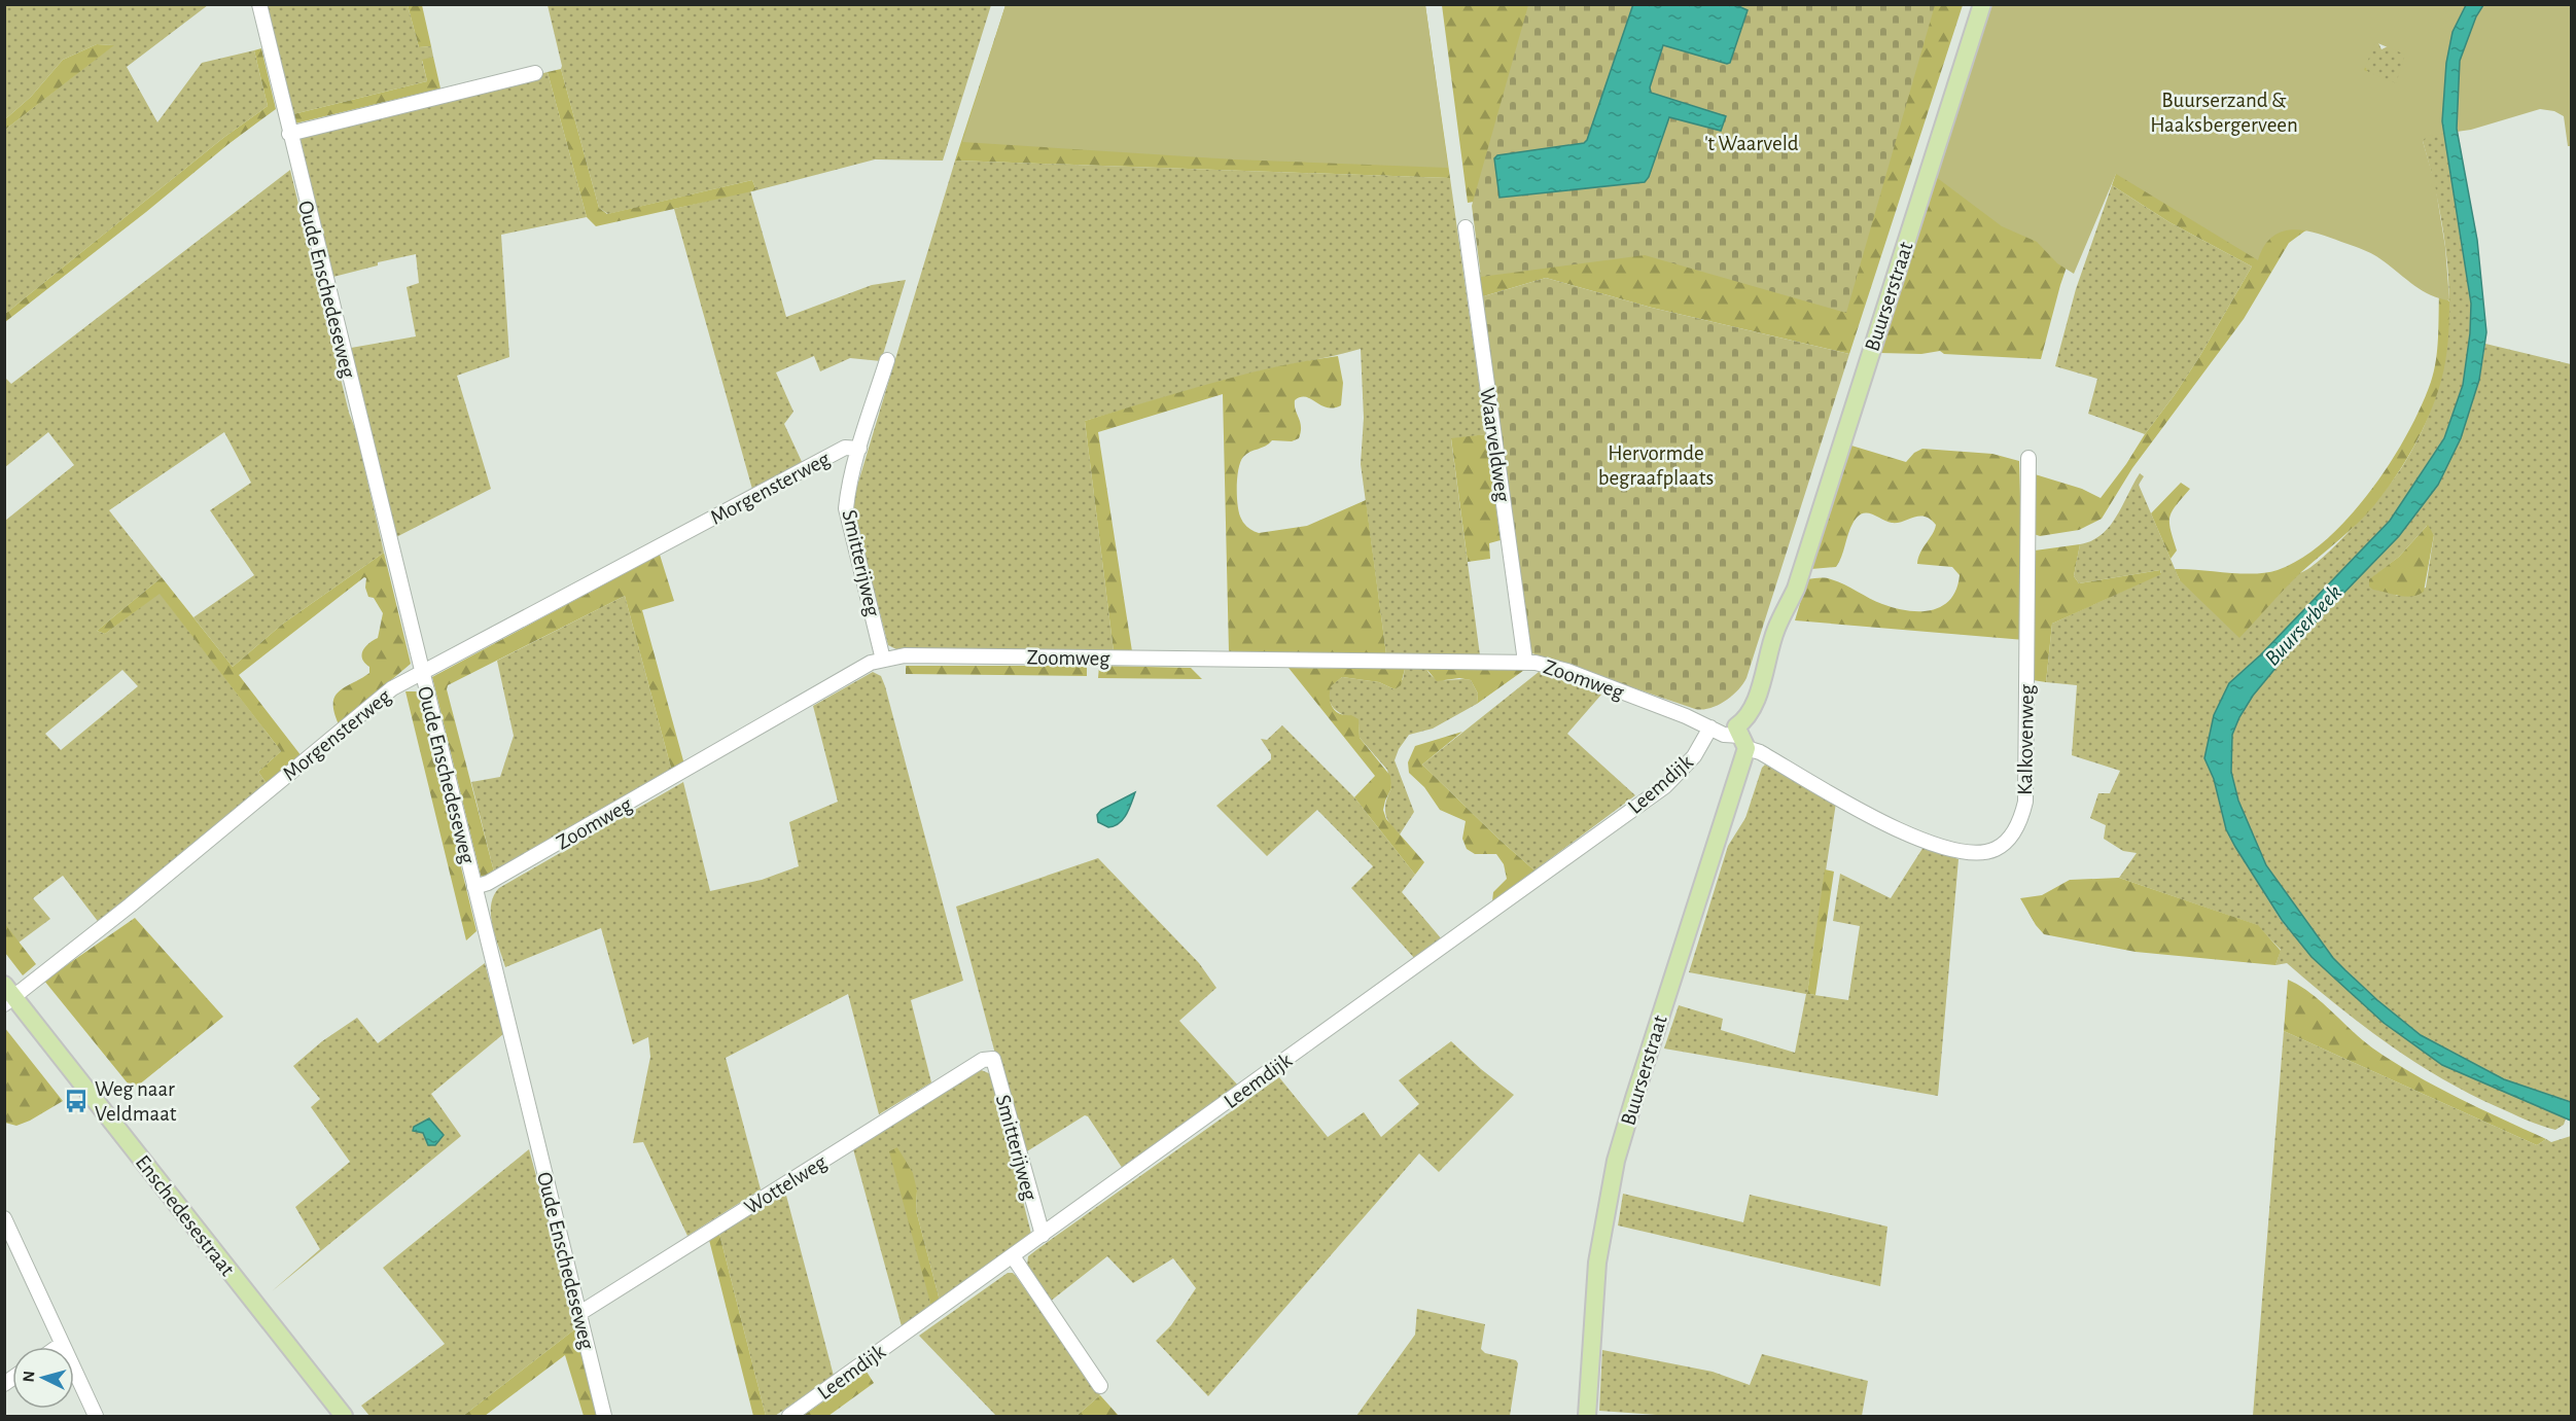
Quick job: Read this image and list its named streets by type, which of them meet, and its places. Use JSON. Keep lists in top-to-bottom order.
{
  "streets": {
    "main road": ["Buurserstraat", "Enschedesestraat"],
    "street": [
      "Oude Enschedeseweg",
      "Waarveldweg",
      "Morgensterweg",
      "Smitterijweg",
      "Zoomweg",
      "Kalkovenweg",
      "Leemdijk",
      "Wottelweg"
    ]
  },
  "crossings": [
    ["Oude Enschedeseweg", "Morgensterweg"],
    ["Oude Enschedeseweg", "Zoomweg"],
    ["Oude Enschedeseweg", "Wottelweg"],
    ["Buurserstraat", "Zoomweg"],
    ["Buurserstraat", "Kalkovenweg"],
    ["Waarveldweg", "Zoomweg"],
    ["Morgensterweg", "Smitterijweg"],
    ["Morgensterweg", "Enschedesestraat"],
    ["Smitterijweg", "Zoomweg"],
    ["Smitterijweg", "Leemdijk"],
    ["Smitterijweg", "Wottelweg"],
    ["Zoomweg", "Kalkovenweg"],
    ["Zoomweg", "Leemdijk"]
  ],
  "water": ["Buurserbeek"],
  "parks": ["Buurserzand & Haaksbergerveen", "'t Waarveld", "Hervormde begraafplaats"],
  "places": {
    "bus stop": ["Weg naar Veldmaat"]
  },
  "north": "left"
}
